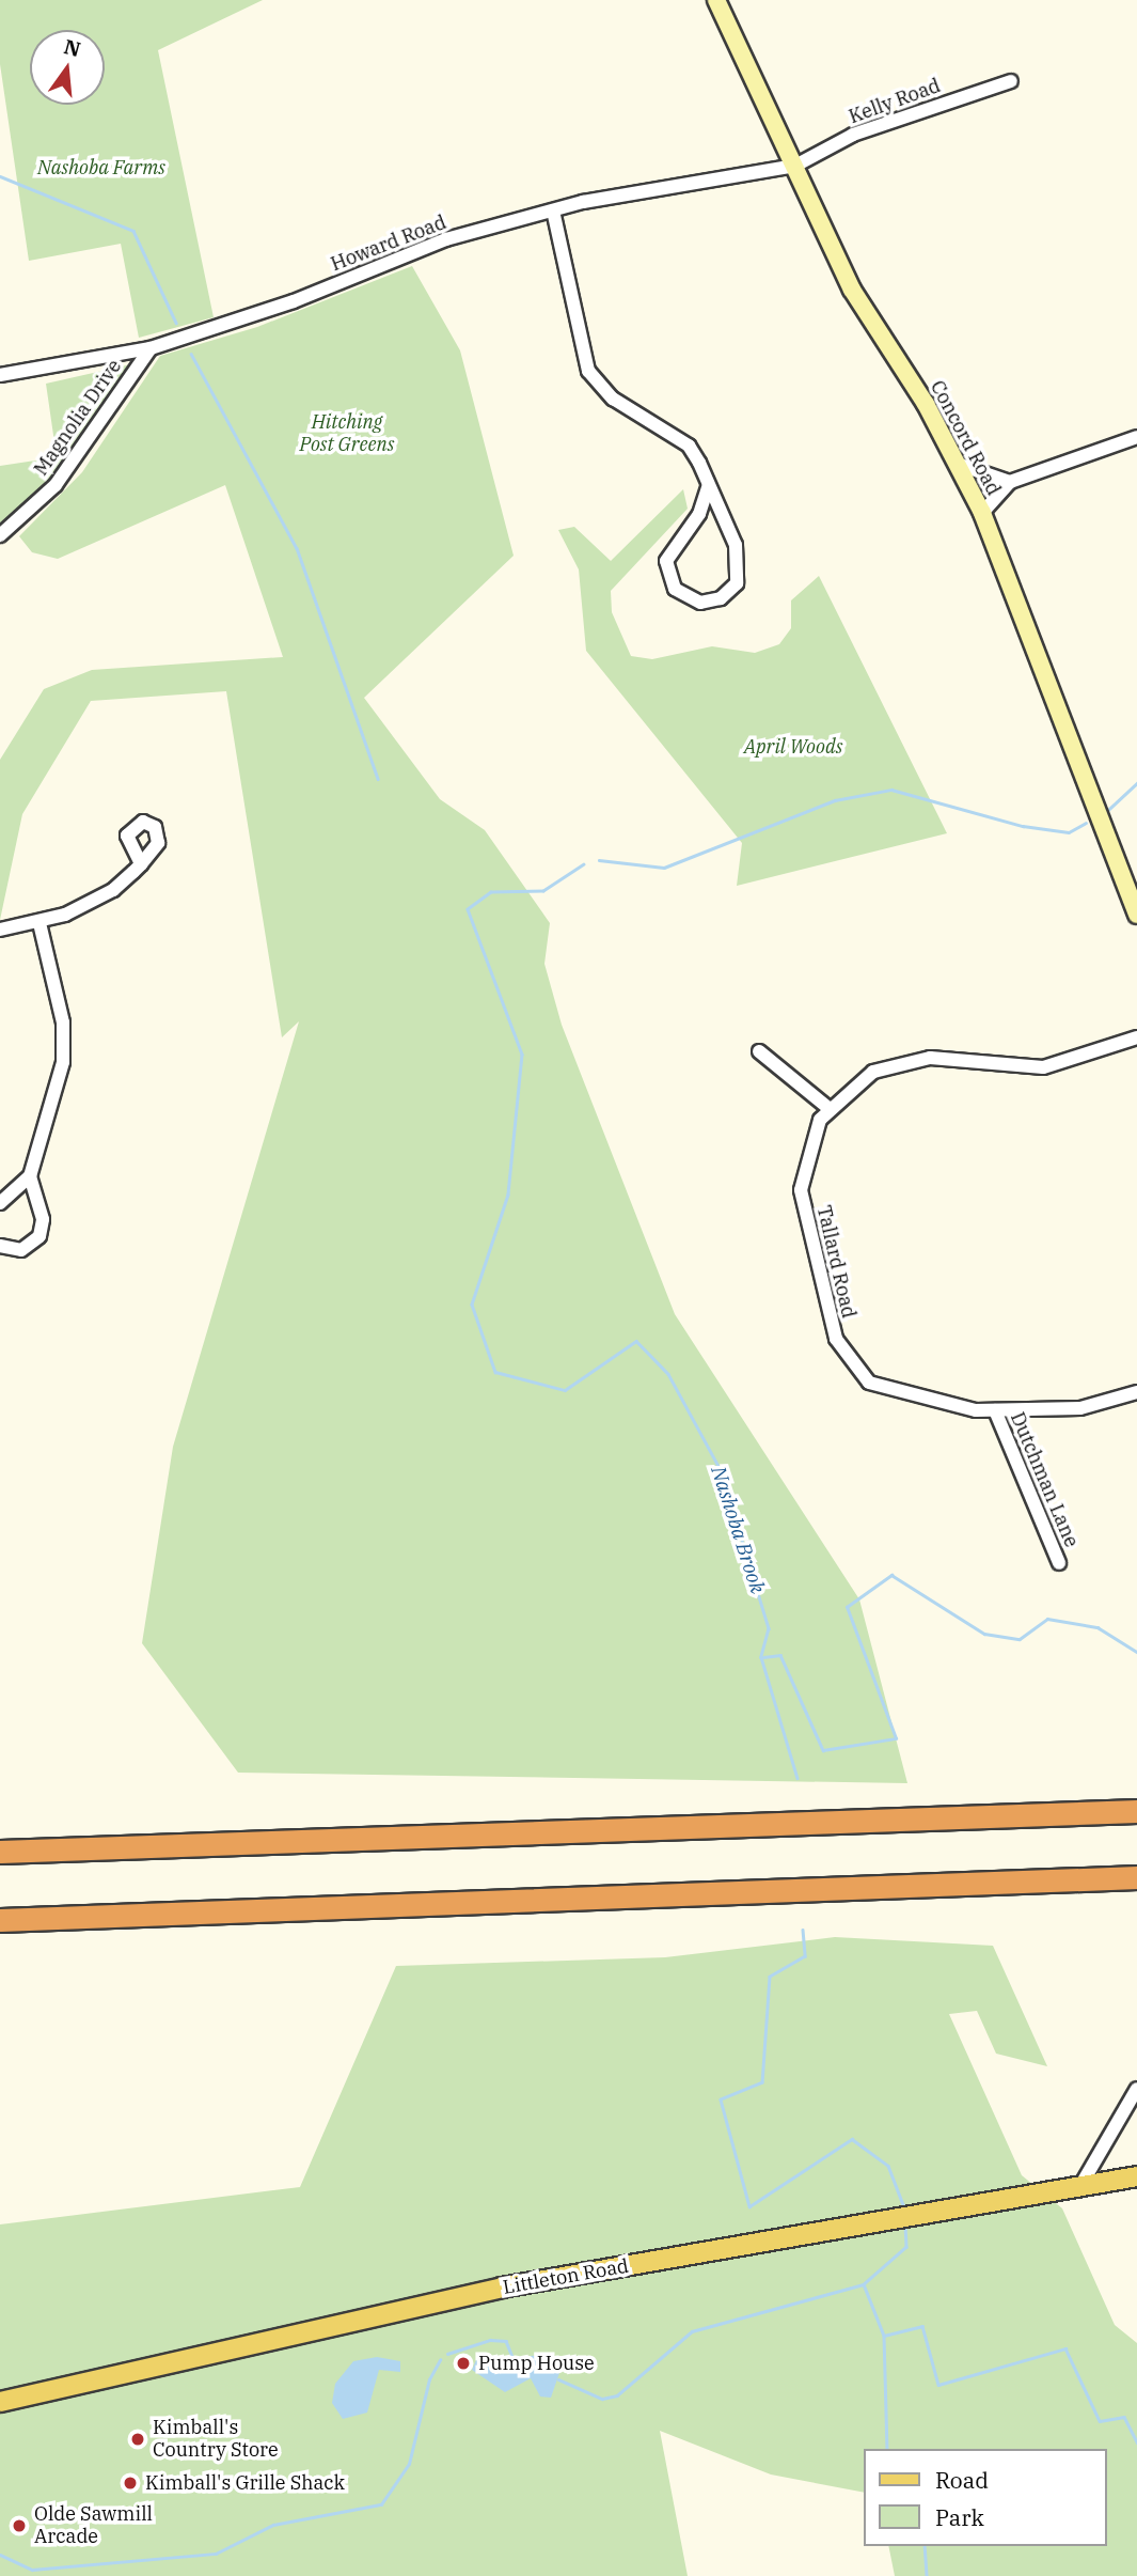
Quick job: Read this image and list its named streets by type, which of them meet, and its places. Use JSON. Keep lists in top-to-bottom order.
{
  "streets": {
    "main road": ["Concord Road", "Littleton Road"],
    "street": [
      "Kelly Road",
      "Howard Road",
      "Magnolia Drive",
      "Tallard Road",
      "Dutchman Lane"
    ]
  },
  "crossings": [
    ["Kelly Road", "Howard Road"],
    ["Kelly Road", "Concord Road"],
    ["Howard Road", "Magnolia Drive"],
    ["Howard Road", "Concord Road"],
    ["Tallard Road", "Dutchman Lane"]
  ],
  "water": ["Nashoba Brook"],
  "parks": ["Nashoba Farms", "Hitching Post Greens", "April Woods"],
  "places": [
    "Pump House",
    "Kimball's Country Store",
    "Kimball's Grille Shack",
    "Olde Sawmill Arcade"
  ],
  "legend": ["Road", "Park"],
  "north": "top"
}
